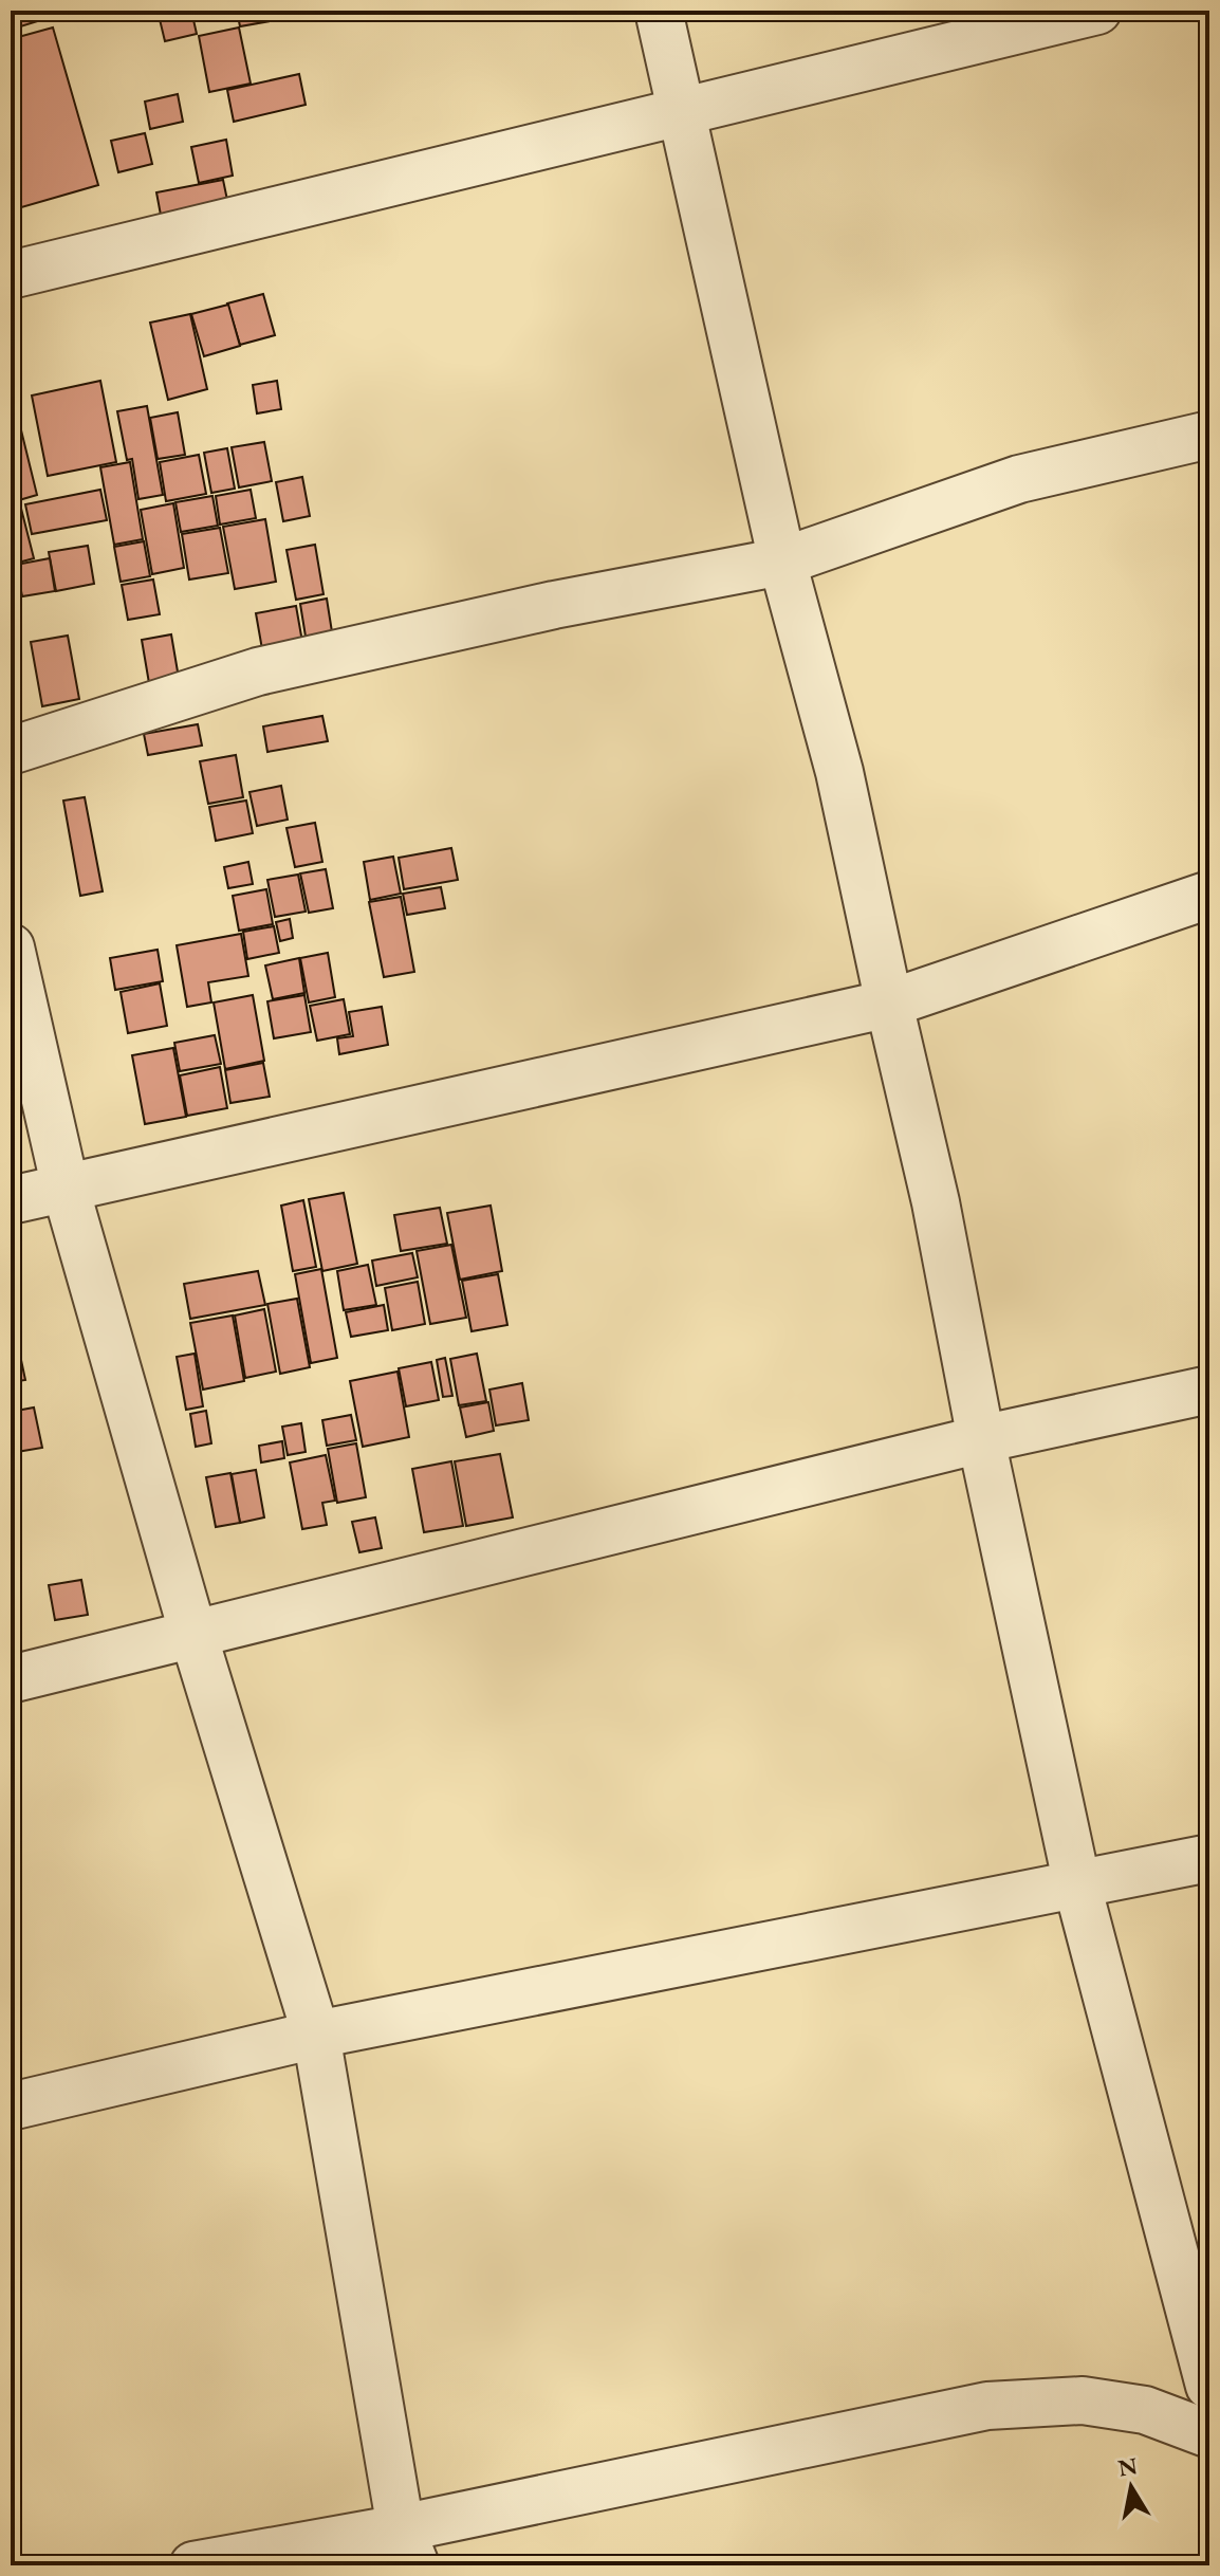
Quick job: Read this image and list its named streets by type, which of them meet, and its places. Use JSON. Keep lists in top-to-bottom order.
{
  "north": "top"
}
